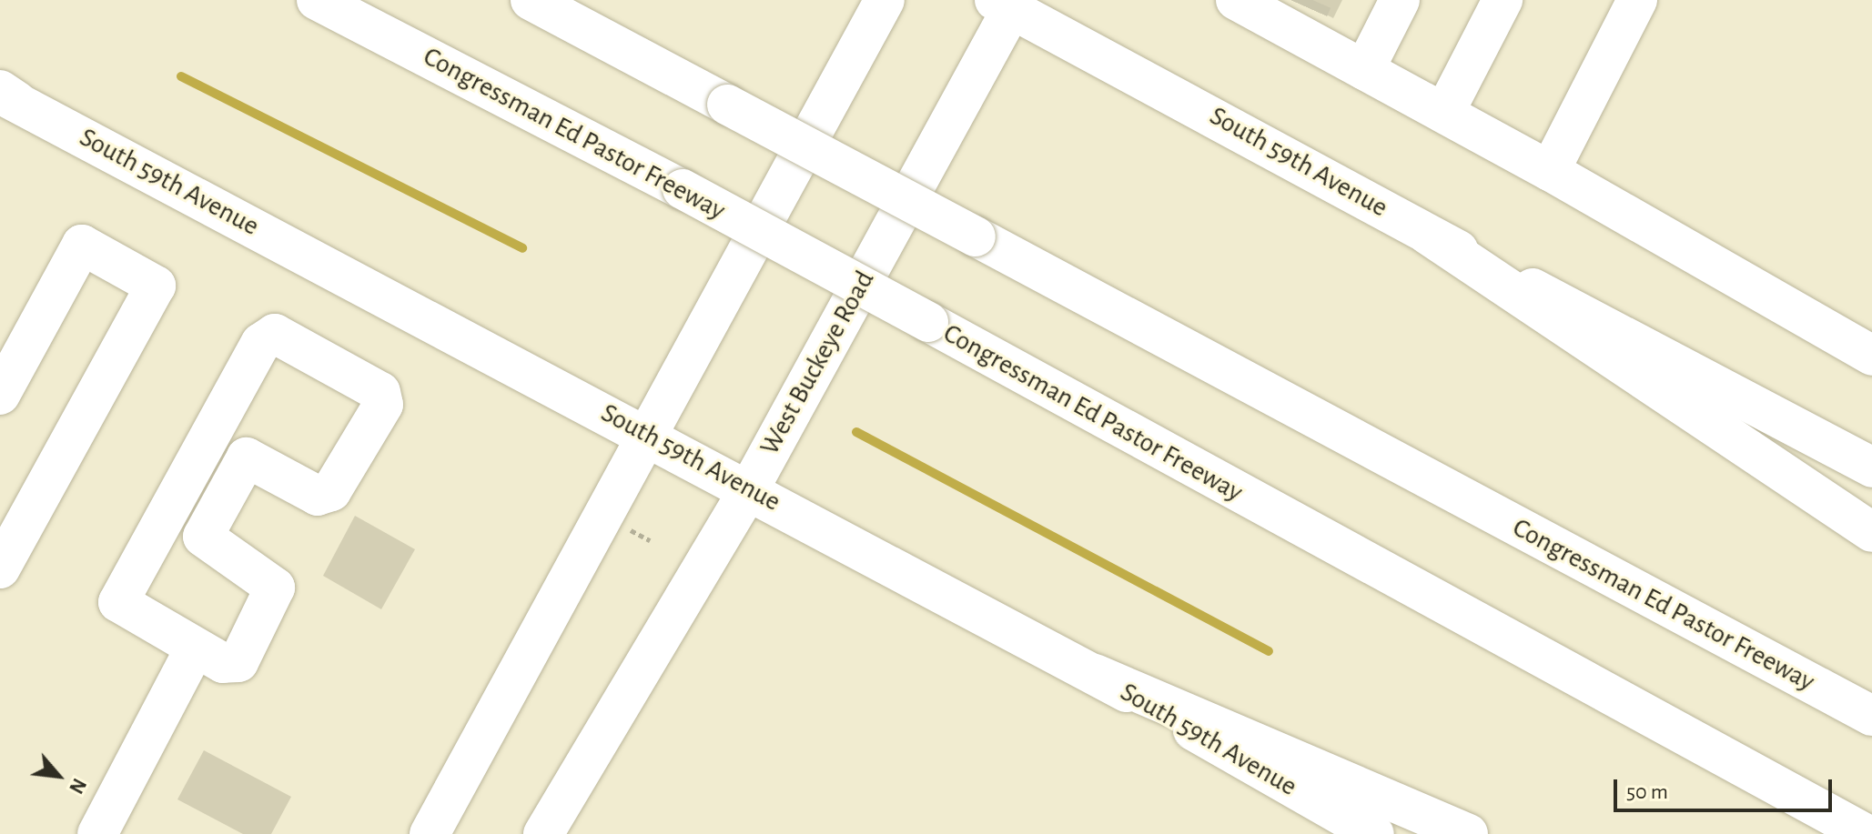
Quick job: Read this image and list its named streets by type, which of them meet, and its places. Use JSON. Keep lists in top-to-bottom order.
{
  "streets": {
    "main road": ["Congressman Ed Pastor Freeway", "South 59th Avenue", "West Buckeye Road"]
  },
  "crossings": [
    ["South 59th Avenue", "West Buckeye Road"]
  ],
  "scale_bar": "50 m",
  "north": "bottom right"
}
